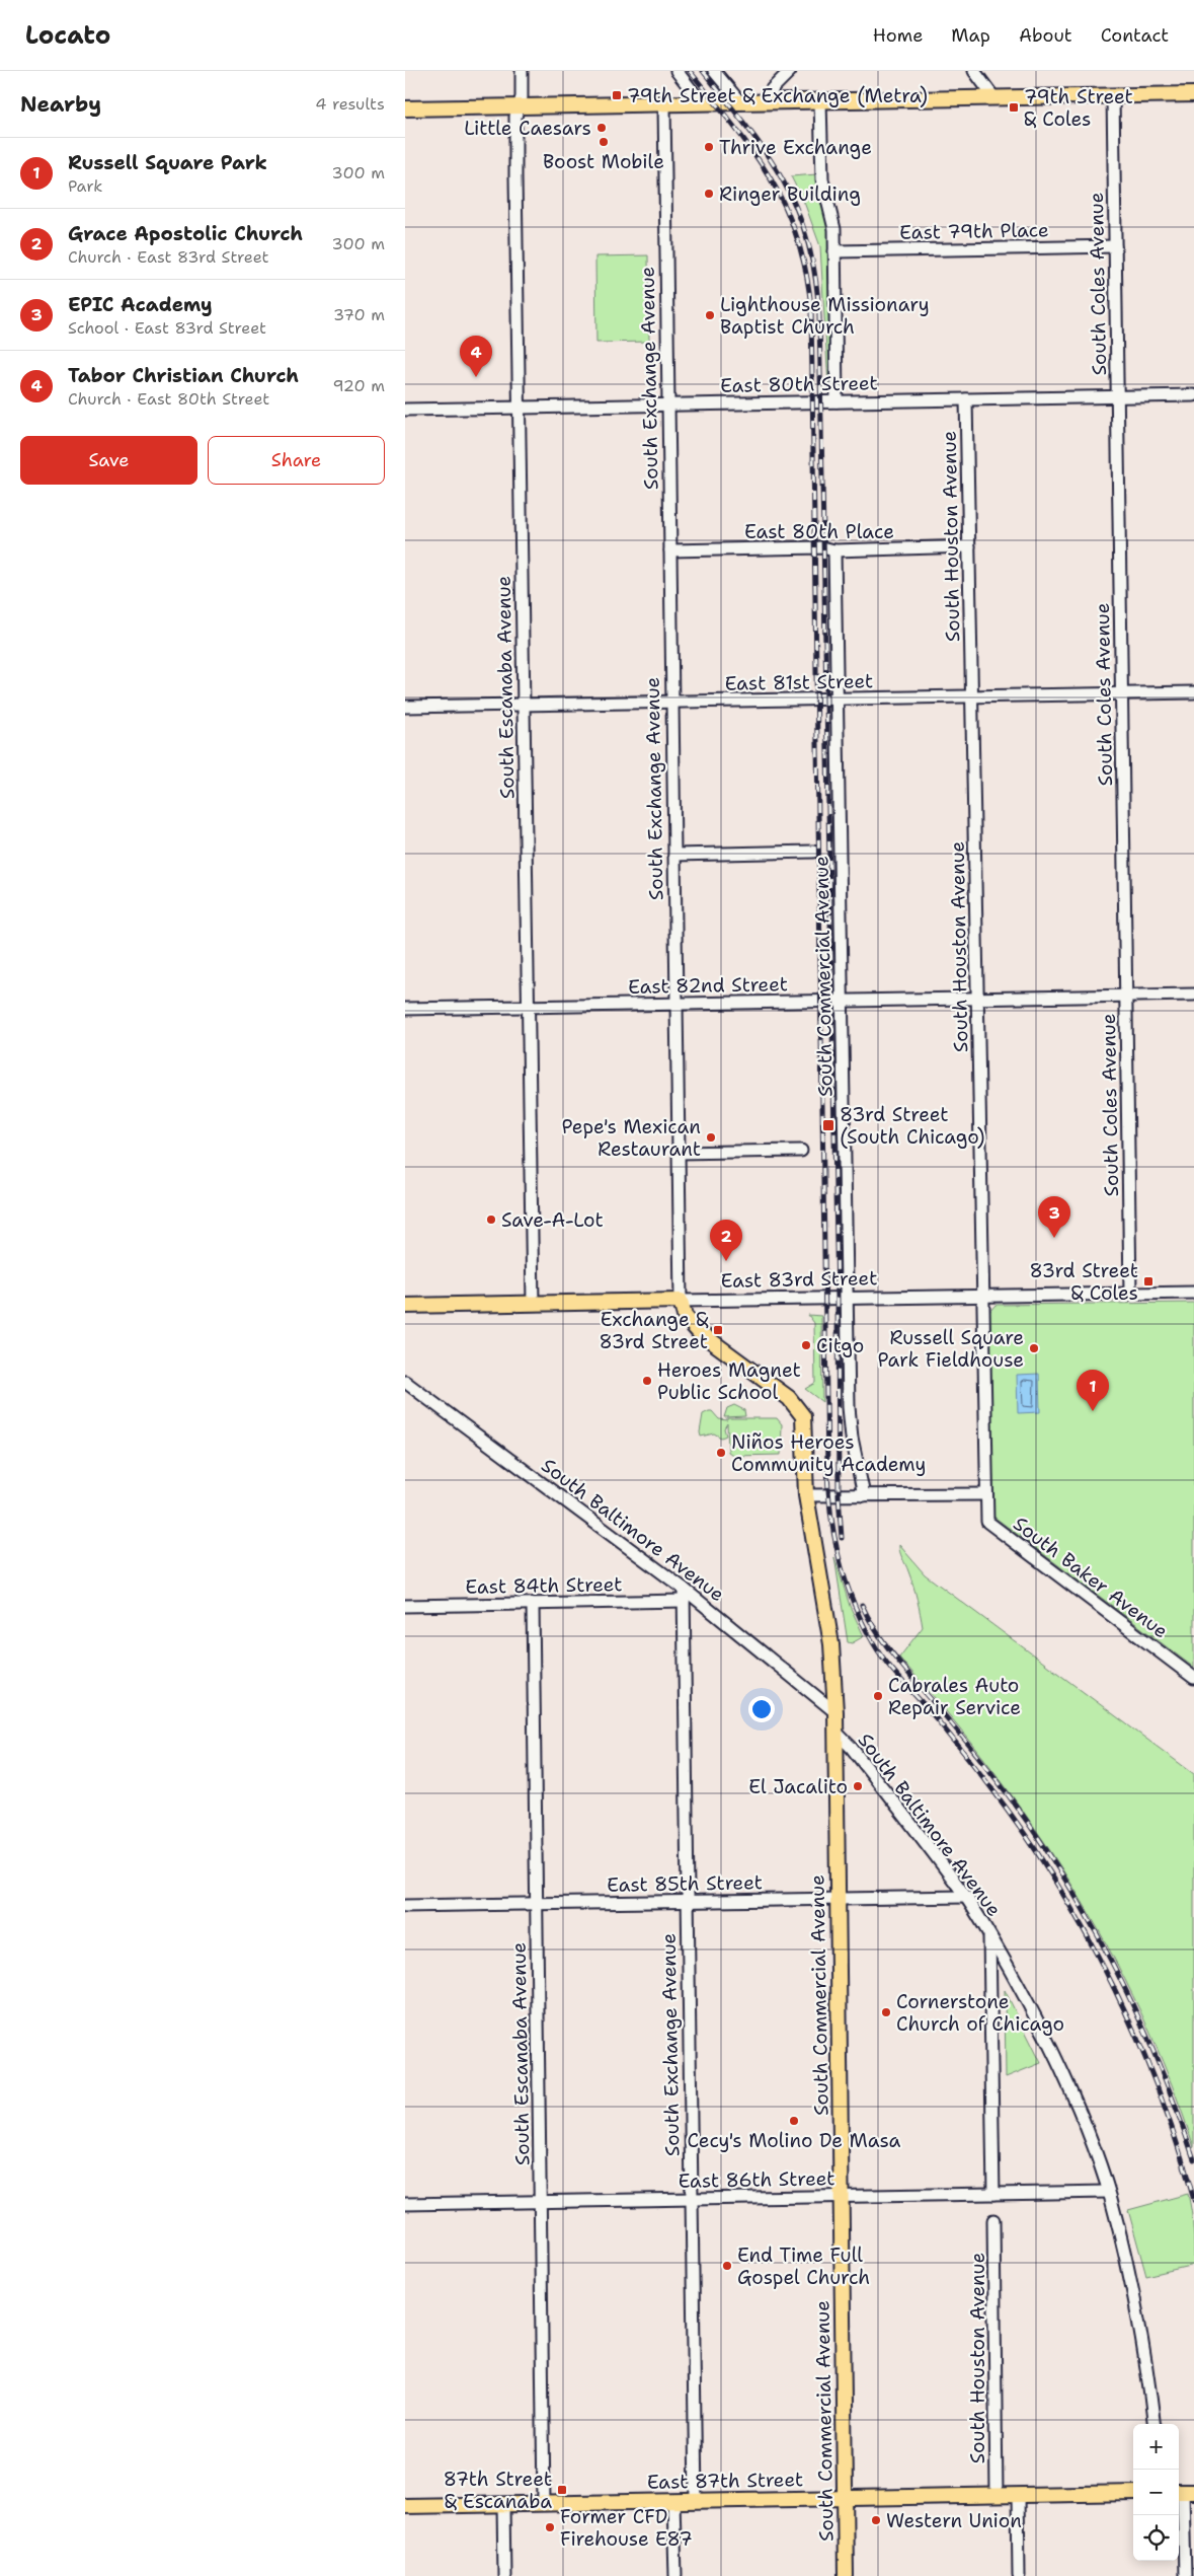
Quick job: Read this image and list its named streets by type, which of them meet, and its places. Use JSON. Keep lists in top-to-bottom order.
{
  "streets": {
    "main road": [
      "South Exchange Avenue",
      "South Commercial Avenue",
      "East 83rd Street",
      "East 87th Street"
    ],
    "street": [
      "East 79th Place",
      "South Coles Avenue",
      "East 80th Street",
      "East 80th Place",
      "South Houston Avenue",
      "East 81st Street",
      "South Escanaba Avenue",
      "East 82nd Street",
      "South Baltimore Avenue",
      "South Baker Avenue",
      "East 84th Street",
      "East 85th Street",
      "East 86th Street"
    ]
  },
  "crossings": [
    ["East 79th Place", "South Coles Avenue"],
    ["South Coles Avenue", "East 80th Street"],
    ["South Coles Avenue", "East 81st Street"],
    ["South Coles Avenue", "East 82nd Street"],
    ["South Coles Avenue", "East 83rd Street"],
    ["South Exchange Avenue", "East 80th Street"],
    ["South Exchange Avenue", "East 80th Place"],
    ["South Exchange Avenue", "East 81st Street"],
    ["South Exchange Avenue", "South Commercial Avenue"],
    ["South Exchange Avenue", "East 82nd Street"],
    ["South Exchange Avenue", "East 83rd Street"],
    ["South Exchange Avenue", "South Baltimore Avenue"],
    ["South Exchange Avenue", "East 84th Street"],
    ["South Exchange Avenue", "East 85th Street"],
    ["South Exchange Avenue", "East 86th Street"],
    ["South Exchange Avenue", "East 87th Street"],
    ["East 80th Street", "South Houston Avenue"],
    ["East 80th Street", "South Escanaba Avenue"],
    ["East 80th Place", "South Houston Avenue"],
    ["East 80th Place", "South Commercial Avenue"],
    ["South Houston Avenue", "East 81st Street"],
    ["South Houston Avenue", "East 82nd Street"],
    ["South Houston Avenue", "East 83rd Street"],
    ["South Houston Avenue", "South Baker Avenue"],
    ["South Houston Avenue", "East 87th Street"],
    ["East 81st Street", "South Escanaba Avenue"],
    ["East 81st Street", "South Commercial Avenue"],
    ["South Escanaba Avenue", "East 82nd Street"],
    ["South Escanaba Avenue", "East 83rd Street"],
    ["South Escanaba Avenue", "East 84th Street"],
    ["South Escanaba Avenue", "East 85th Street"],
    ["South Escanaba Avenue", "East 86th Street"],
    ["South Escanaba Avenue", "East 87th Street"],
    ["South Commercial Avenue", "East 82nd Street"],
    ["South Commercial Avenue", "East 83rd Street"],
    ["South Commercial Avenue", "South Baltimore Avenue"],
    ["South Commercial Avenue", "East 85th Street"],
    ["South Commercial Avenue", "East 86th Street"],
    ["South Commercial Avenue", "East 87th Street"],
    ["South Baltimore Avenue", "East 85th Street"],
    ["South Baltimore Avenue", "East 86th Street"]
  ],
  "places": {
    "transit": [
      "79th Street & Exchange (Metra)",
      "79th Street & Coles",
      "83rd Street (South Chicago)",
      "83rd Street & Coles",
      "Exchange & 83rd Street",
      "87th Street & Escanaba"
    ],
    "other": [
      "Little Caesars",
      "Boost Mobile",
      "Thrive Exchange",
      "Ringer Building",
      "Lighthouse Missionary Baptist Church",
      "Pepe's Mexican Restaurant",
      "Save-A-Lot",
      "Citgo",
      "Russell Square Park Fieldhouse",
      "Heroes Magnet Public School",
      "Niños Heroes Community Academy",
      "Cabrales Auto Repair Service",
      "El Jacalito",
      "Cornerstone Church of Chicago",
      "Cecy's Molino De Masa",
      "End Time Full Gospel Church",
      "Western Union",
      "Former CFD Firehouse E87"
    ]
  },
  "page": {
    "header": "Locato",
    "nav": [
      "Home",
      "Map",
      "About",
      "Contact"
    ],
    "heading": ["Nearby", "4 results"],
    "list": [
      {
        "mark": "1",
        "name": "Russell Square Park",
        "note": "Park",
        "value": "300 m"
      },
      {
        "mark": "2",
        "name": "Grace Apostolic Church",
        "note": "Church · East 83rd Street",
        "value": "300 m"
      },
      {
        "mark": "3",
        "name": "EPIC Academy",
        "note": "School · East 83rd Street",
        "value": "370 m"
      },
      {
        "mark": "4",
        "name": "Tabor Christian Church",
        "note": "Church · East 80th Street",
        "value": "920 m"
      }
    ],
    "pins": [
      "4",
      "3",
      "2",
      "1"
    ],
    "buttons": ["Save", "Share"],
    "map_buttons": ["+", "−"]
  }
}
